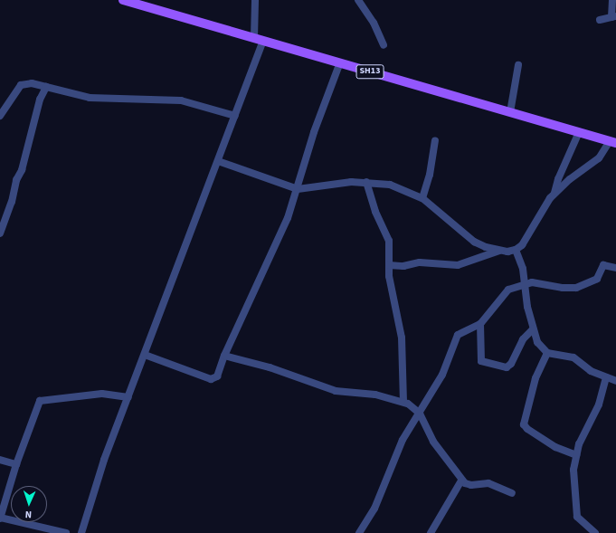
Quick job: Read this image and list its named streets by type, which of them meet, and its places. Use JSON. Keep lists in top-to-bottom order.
{
  "streets": {
    "main road": ["SH13"]
  },
  "north": "bottom"
}
